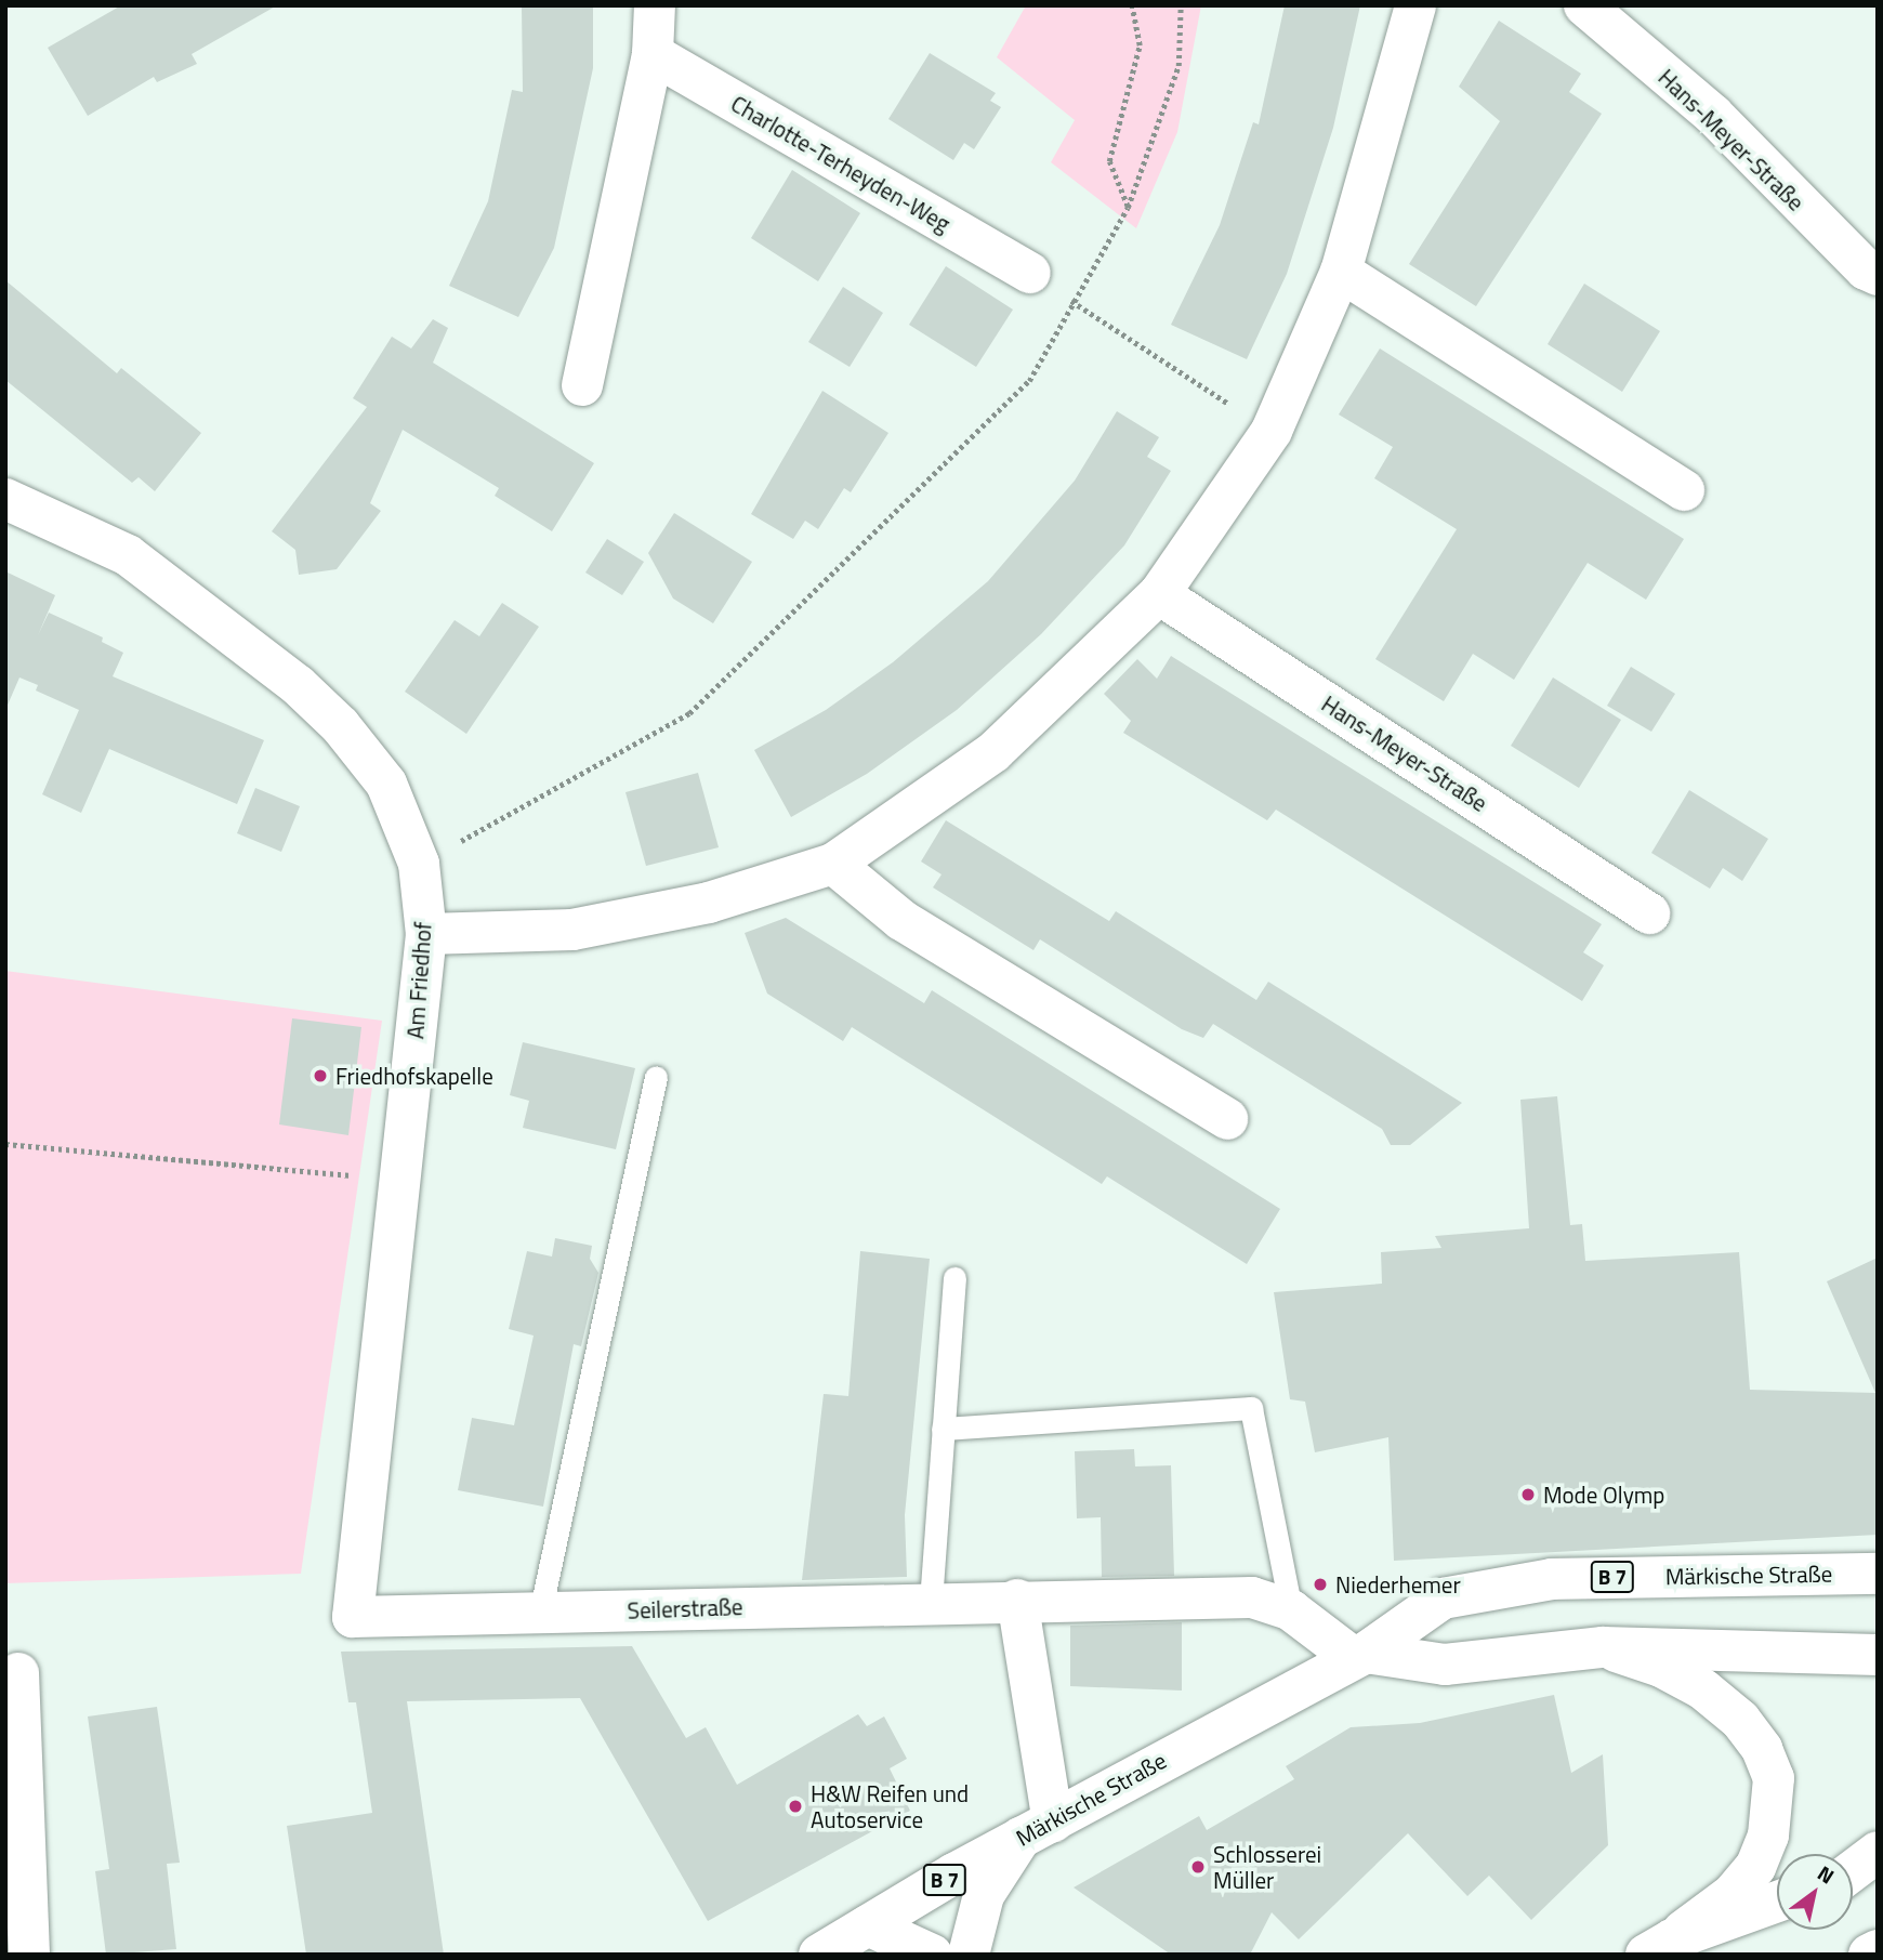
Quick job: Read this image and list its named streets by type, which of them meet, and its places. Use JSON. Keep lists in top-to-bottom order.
{
  "streets": {
    "street": [
      "Hans-Meyer-Straße",
      "Charlotte-Terheyden-Weg",
      "Am Friedhof",
      "Märkische Straße",
      "B 7",
      "Seilerstraße"
    ]
  },
  "crossings": [
    ["Am Friedhof", "Seilerstraße"],
    ["Märkische Straße", "Seilerstraße"]
  ],
  "places": [
    "Friedhofskapelle",
    "Mode Olymp",
    "Niederhemer",
    "H&W Reifen und Autoservice",
    "Schlosserei Müller"
  ],
  "north": "top right"
}
